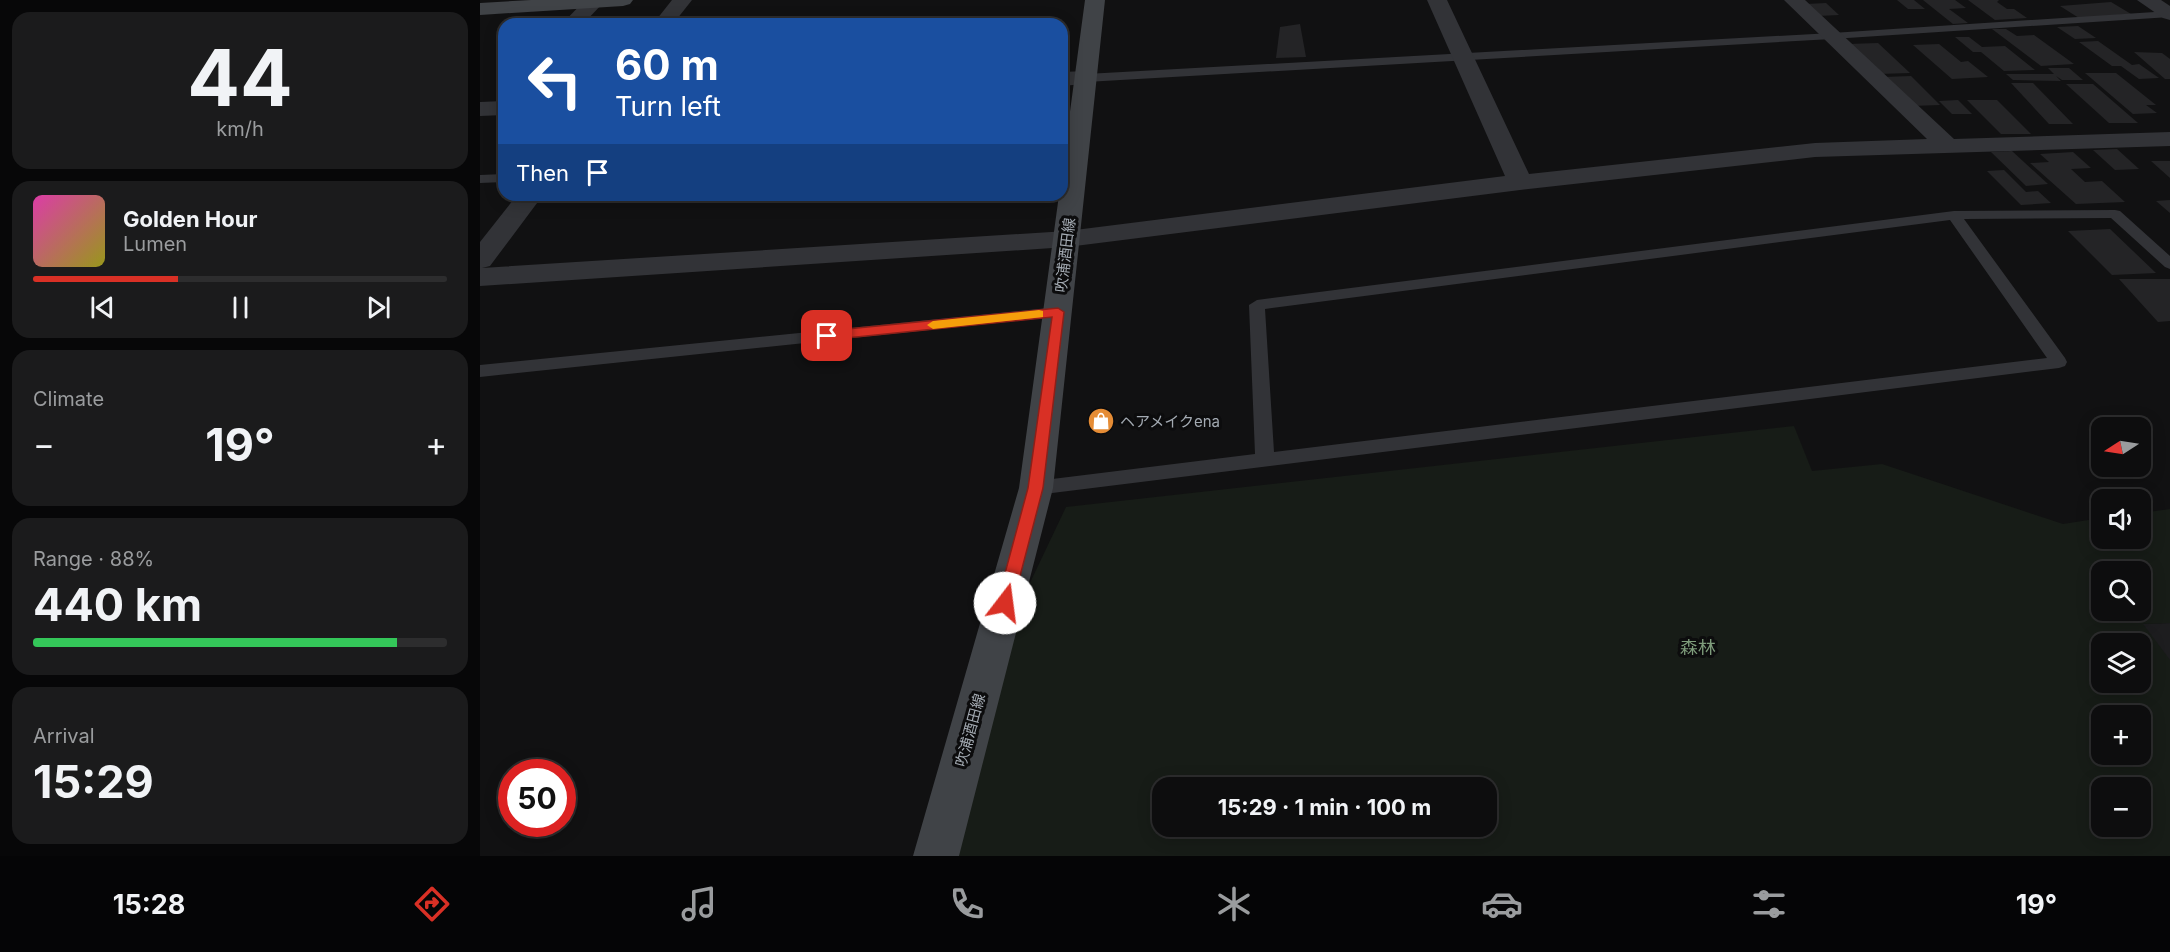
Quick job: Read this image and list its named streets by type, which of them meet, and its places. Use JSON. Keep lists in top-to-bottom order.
{
  "streets": {
    "main road": ["吹浦酒田線"]
  },
  "parks": ["森林"],
  "places": {
    "shop": ["ヘアメイクena"]
  },
  "north": "left",
  "page": {
    "tile": [
      ["44", "km/h"],
      "Climate",
      ["Range · 88%", "440 km"],
      ["Arrival", "15:29"]
    ],
    "turn": ["60 m", "Turn left"],
    "then": "Then",
    "song": ["Golden Hour", "Lumen"],
    "map_buttons": ["+", "−"],
    "heat": ["−", "19°", "+"],
    "limit": "50",
    "trip": "15:29 · 1 min · 100 m",
    "tabs": ["15:28", "19°"]
  }
}
